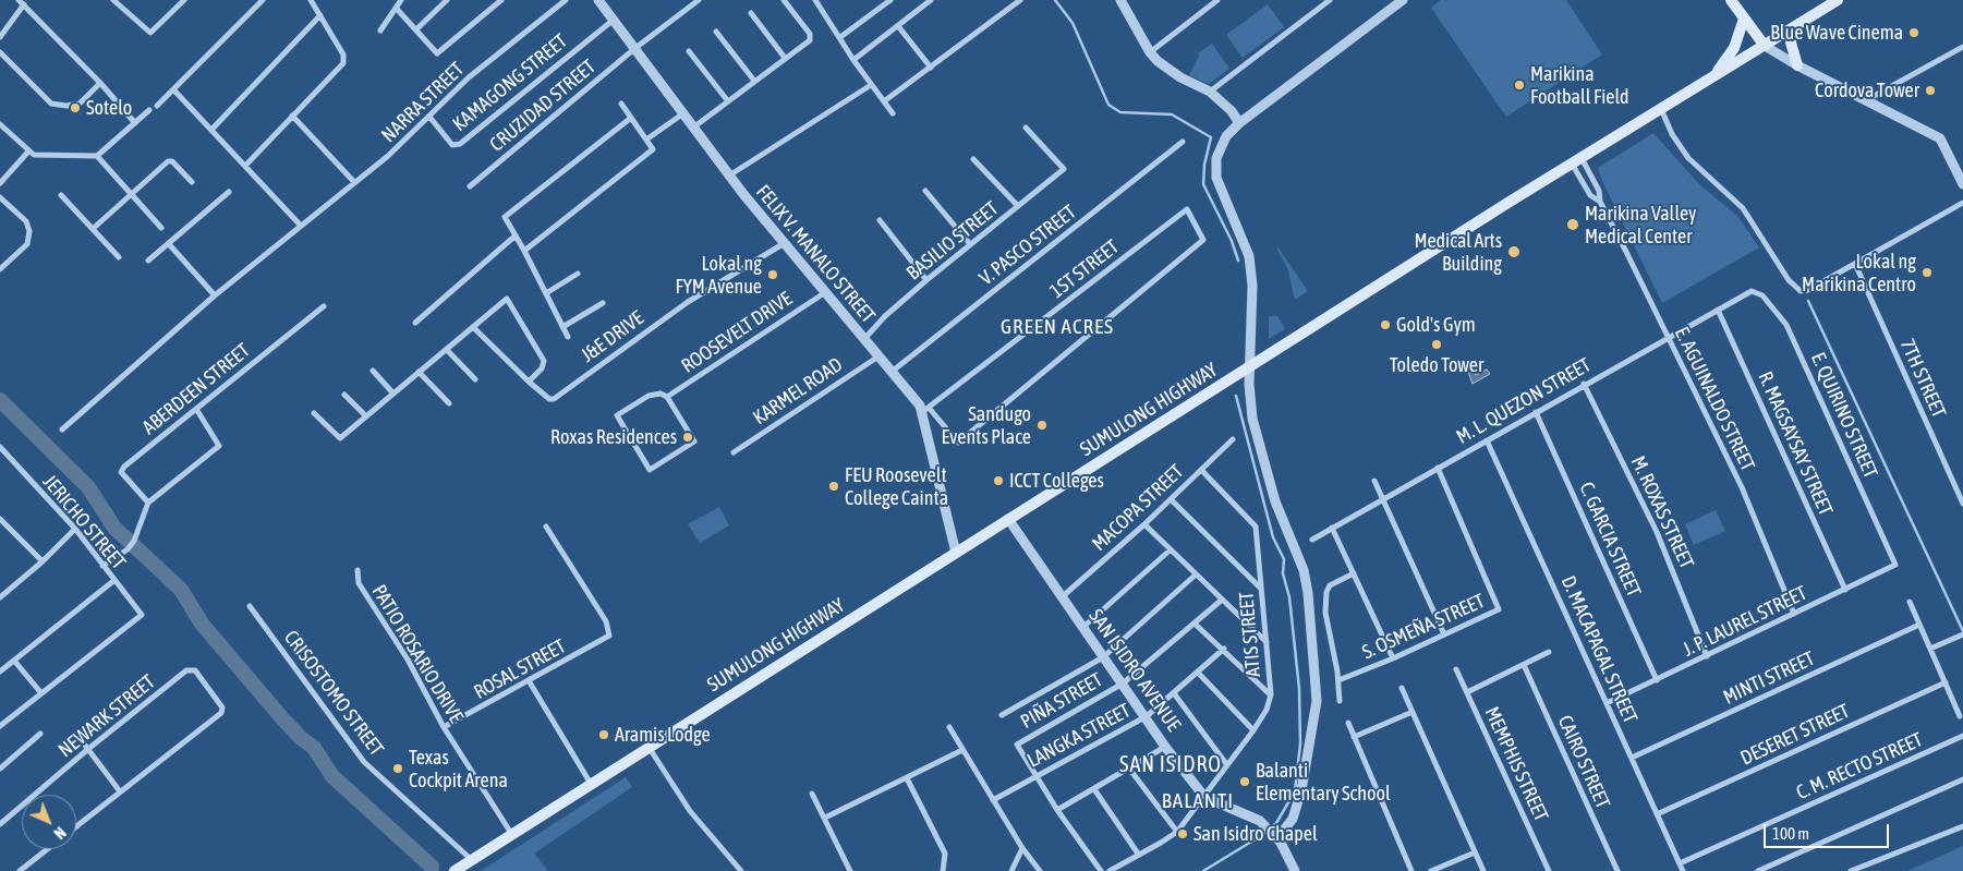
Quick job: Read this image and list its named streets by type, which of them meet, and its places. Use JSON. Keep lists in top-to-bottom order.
{
  "streets": {
    "main road": ["SUMULONG HIGHWAY"],
    "street": [
      "KAMAGONG STREET",
      "NARRA STREET",
      "CRUZIDAD STREET",
      "BASILIO STREET",
      "V. PASCO STREET",
      "FELIX V. MANALO STREET",
      "1ST STREET",
      "ROOSEVELT DRIVE",
      "J&E DRIVE",
      "7TH STREET",
      "ABERDEEN STREET",
      "KARMEL ROAD",
      "E. AGUINALDO STREET",
      "M. L. QUEZON STREET",
      "E. QUIRINO STREET",
      "R. MAGSAYSAY STREET",
      "MACOPA STREET",
      "M. ROXAS STREET",
      "JERICHO STREET",
      "C. GARCIA STREET",
      "J. P. LAUREL STREET",
      "S. OSMEÑA STREET",
      "ATIS STREET",
      "D. MACAPAGAL STREET",
      "PATIO ROSARIO DRIVE",
      "ROSAL STREET",
      "SAN ISIDRO AVENUE",
      "MINTI STREET",
      "CRISOSTOMO STREET",
      "PIÑA STREET",
      "NEWARK STREET",
      "DESERET STREET",
      "LANGKA STREET",
      "CAIRO STREET",
      "MEMPHIS STREET",
      "C. M. RECTO STREET"
    ]
  },
  "crossings": [
    ["KAMAGONG STREET", "NARRA STREET"],
    ["KAMAGONG STREET", "FELIX V. MANALO STREET"],
    ["CRUZIDAD STREET", "FELIX V. MANALO STREET"],
    ["BASILIO STREET", "FELIX V. MANALO STREET"],
    ["V. PASCO STREET", "FELIX V. MANALO STREET"],
    ["FELIX V. MANALO STREET", "1ST STREET"],
    ["FELIX V. MANALO STREET", "ROOSEVELT DRIVE"],
    ["FELIX V. MANALO STREET", "J&E DRIVE"],
    ["FELIX V. MANALO STREET", "KARMEL ROAD"],
    ["FELIX V. MANALO STREET", "SUMULONG HIGHWAY"],
    ["E. AGUINALDO STREET", "M. L. QUEZON STREET"],
    ["E. AGUINALDO STREET", "SUMULONG HIGHWAY"],
    ["E. AGUINALDO STREET", "J. P. LAUREL STREET"],
    ["M. L. QUEZON STREET", "E. QUIRINO STREET"],
    ["M. L. QUEZON STREET", "R. MAGSAYSAY STREET"],
    ["M. L. QUEZON STREET", "M. ROXAS STREET"],
    ["M. L. QUEZON STREET", "C. GARCIA STREET"],
    ["M. L. QUEZON STREET", "S. OSMEÑA STREET"],
    ["M. L. QUEZON STREET", "D. MACAPAGAL STREET"],
    ["SUMULONG HIGHWAY", "PATIO ROSARIO DRIVE"],
    ["SUMULONG HIGHWAY", "SAN ISIDRO AVENUE"],
    ["SUMULONG HIGHWAY", "CRISOSTOMO STREET"],
    ["E. QUIRINO STREET", "J. P. LAUREL STREET"],
    ["R. MAGSAYSAY STREET", "J. P. LAUREL STREET"],
    ["MACOPA STREET", "ATIS STREET"],
    ["MACOPA STREET", "SAN ISIDRO AVENUE"],
    ["M. ROXAS STREET", "J. P. LAUREL STREET"],
    ["C. GARCIA STREET", "J. P. LAUREL STREET"],
    ["J. P. LAUREL STREET", "D. MACAPAGAL STREET"],
    ["ATIS STREET", "SAN ISIDRO AVENUE"],
    ["D. MACAPAGAL STREET", "MINTI STREET"],
    ["D. MACAPAGAL STREET", "DESERET STREET"],
    ["D. MACAPAGAL STREET", "C. M. RECTO STREET"],
    ["PATIO ROSARIO DRIVE", "ROSAL STREET"],
    ["SAN ISIDRO AVENUE", "PIÑA STREET"],
    ["SAN ISIDRO AVENUE", "LANGKA STREET"],
    ["PIÑA STREET", "LANGKA STREET"]
  ],
  "districts": ["GREEN ACRES", "SAN ISIDRO", "BALANTI"],
  "places": [
    "Blue Wave Cinema",
    "Marikina Football Field",
    "Cordova Tower",
    "Sotelo",
    "Marikina Valley Medical Center",
    "Medical Arts Building",
    "Lokal ng Marikina Centro",
    "Lokal ng FYM Avenue",
    "Gold's Gym",
    "Toledo Tower",
    "Sandugo Events Place",
    "Roxas Residences",
    "ICCT Colleges",
    "FEU Roosevelt College Cainta",
    "Aramis Lodge",
    "Texas Cockpit Arena",
    "Balanti Elementary School",
    "San Isidro Chapel"
  ],
  "scale_bar": "100 m",
  "north": "bottom right"
}
